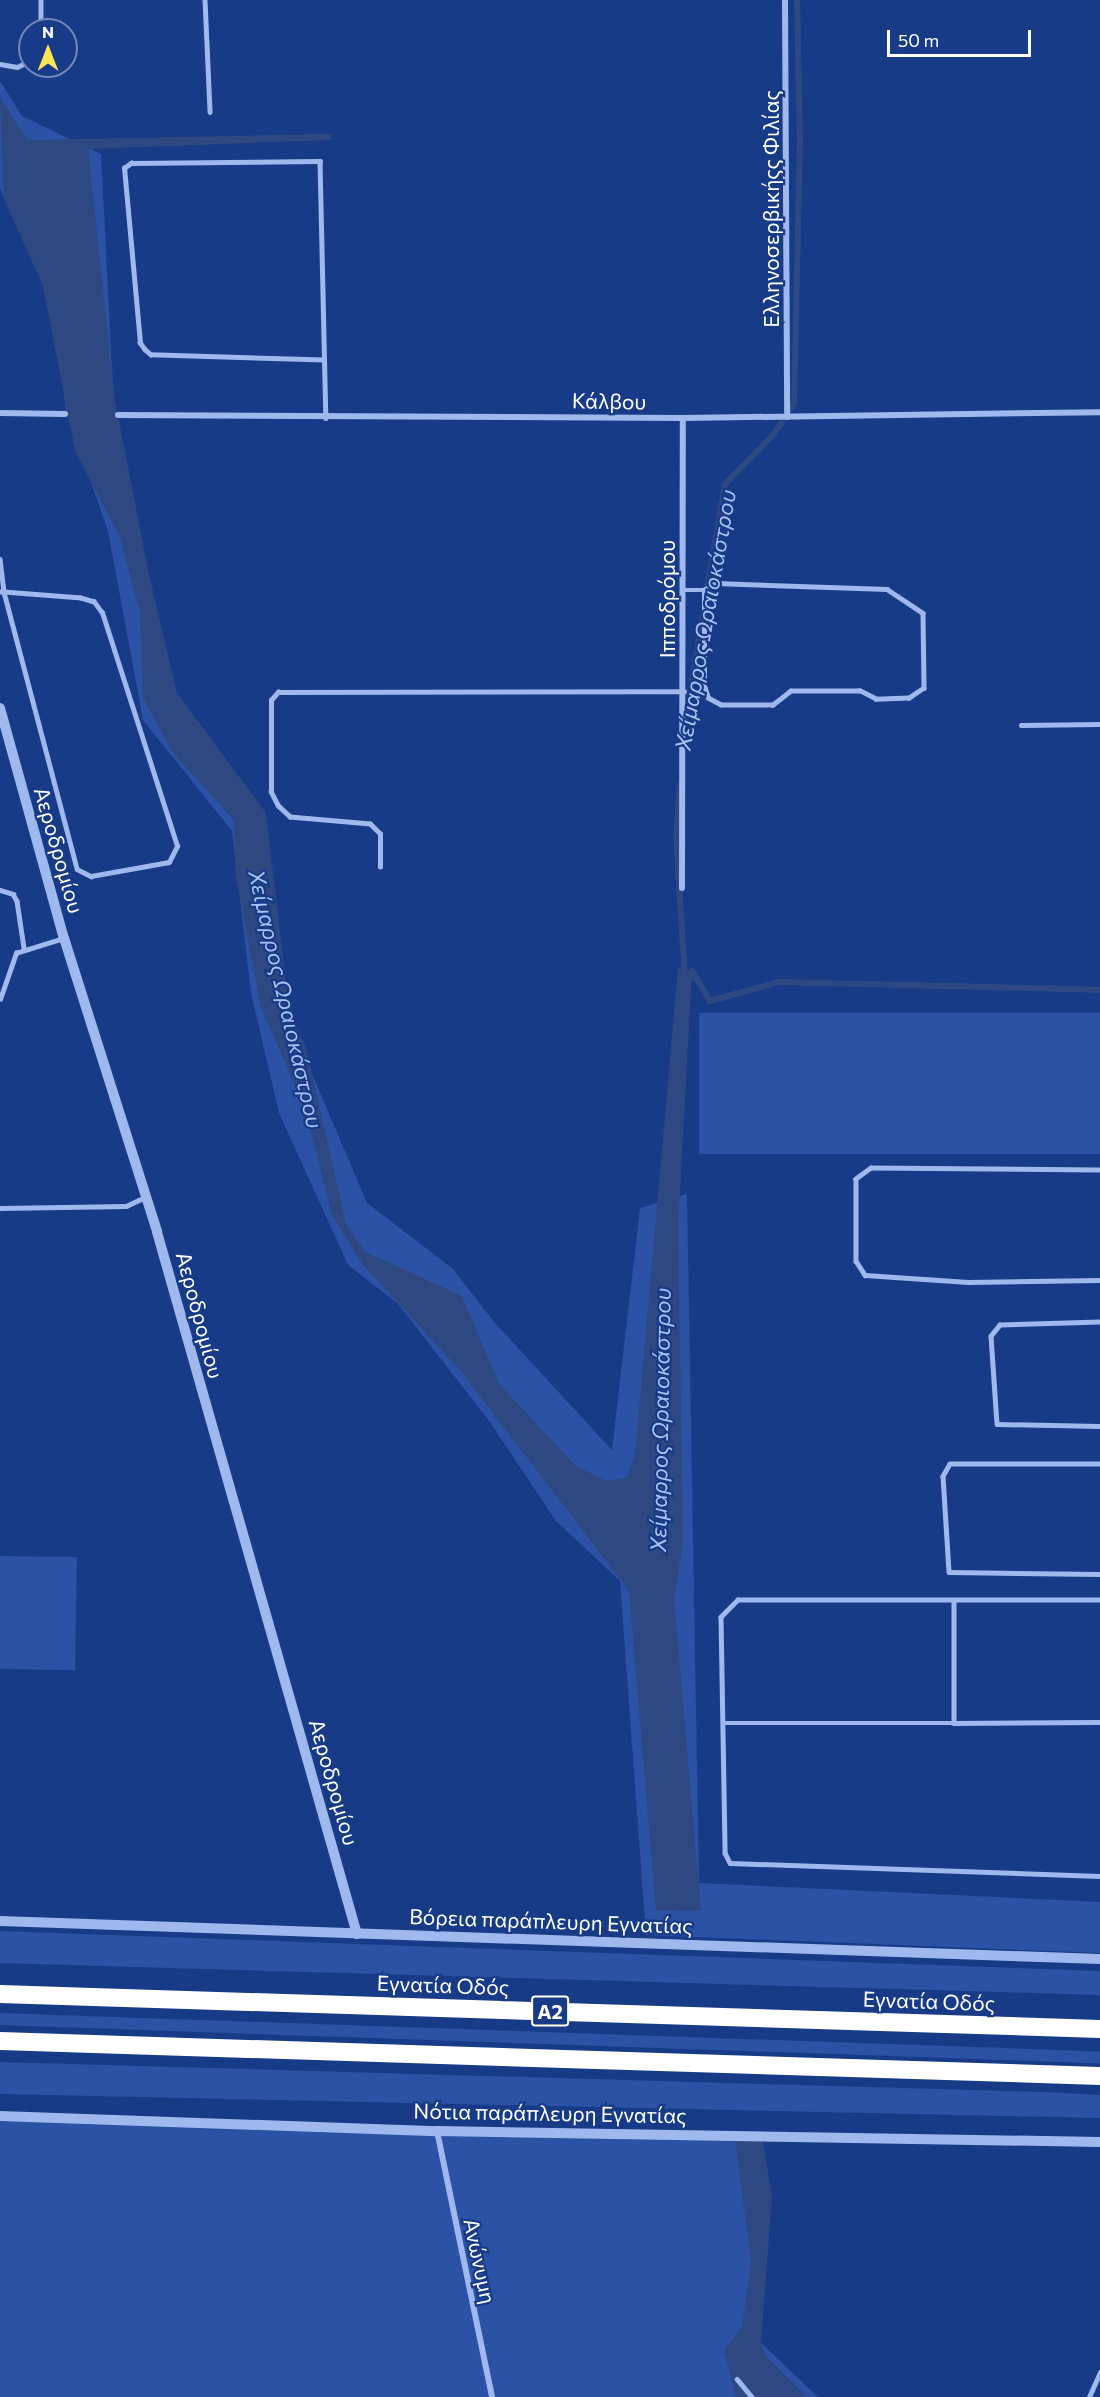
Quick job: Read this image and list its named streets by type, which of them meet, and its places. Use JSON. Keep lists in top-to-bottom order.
{
  "streets": {
    "highway": ["Εγνατία Οδός", "Α2"],
    "street": [
      "Ελληνοσερβικήςς Φιλίας",
      "Κάλβου",
      "Ιπποδρόμου",
      "Αεροδρομίου",
      "Βόρεια παράπλευρη Εγνατίας",
      "Νότια παράπλευρη Εγνατίας",
      "Ανώνυμη"
    ]
  },
  "crossings": [
    ["Ελληνοσερβικήςς Φιλίας", "Κάλβου"],
    ["Κάλβου", "Ιπποδρόμου"],
    ["Αεροδρομίου", "Βόρεια παράπλευρη Εγνατίας"],
    ["Νότια παράπλευρη Εγνατίας", "Ανώνυμη"]
  ],
  "water": ["Χείμαρρος Ωραιοκάστρου"],
  "scale_bar": "50 m",
  "north": "top"
}
